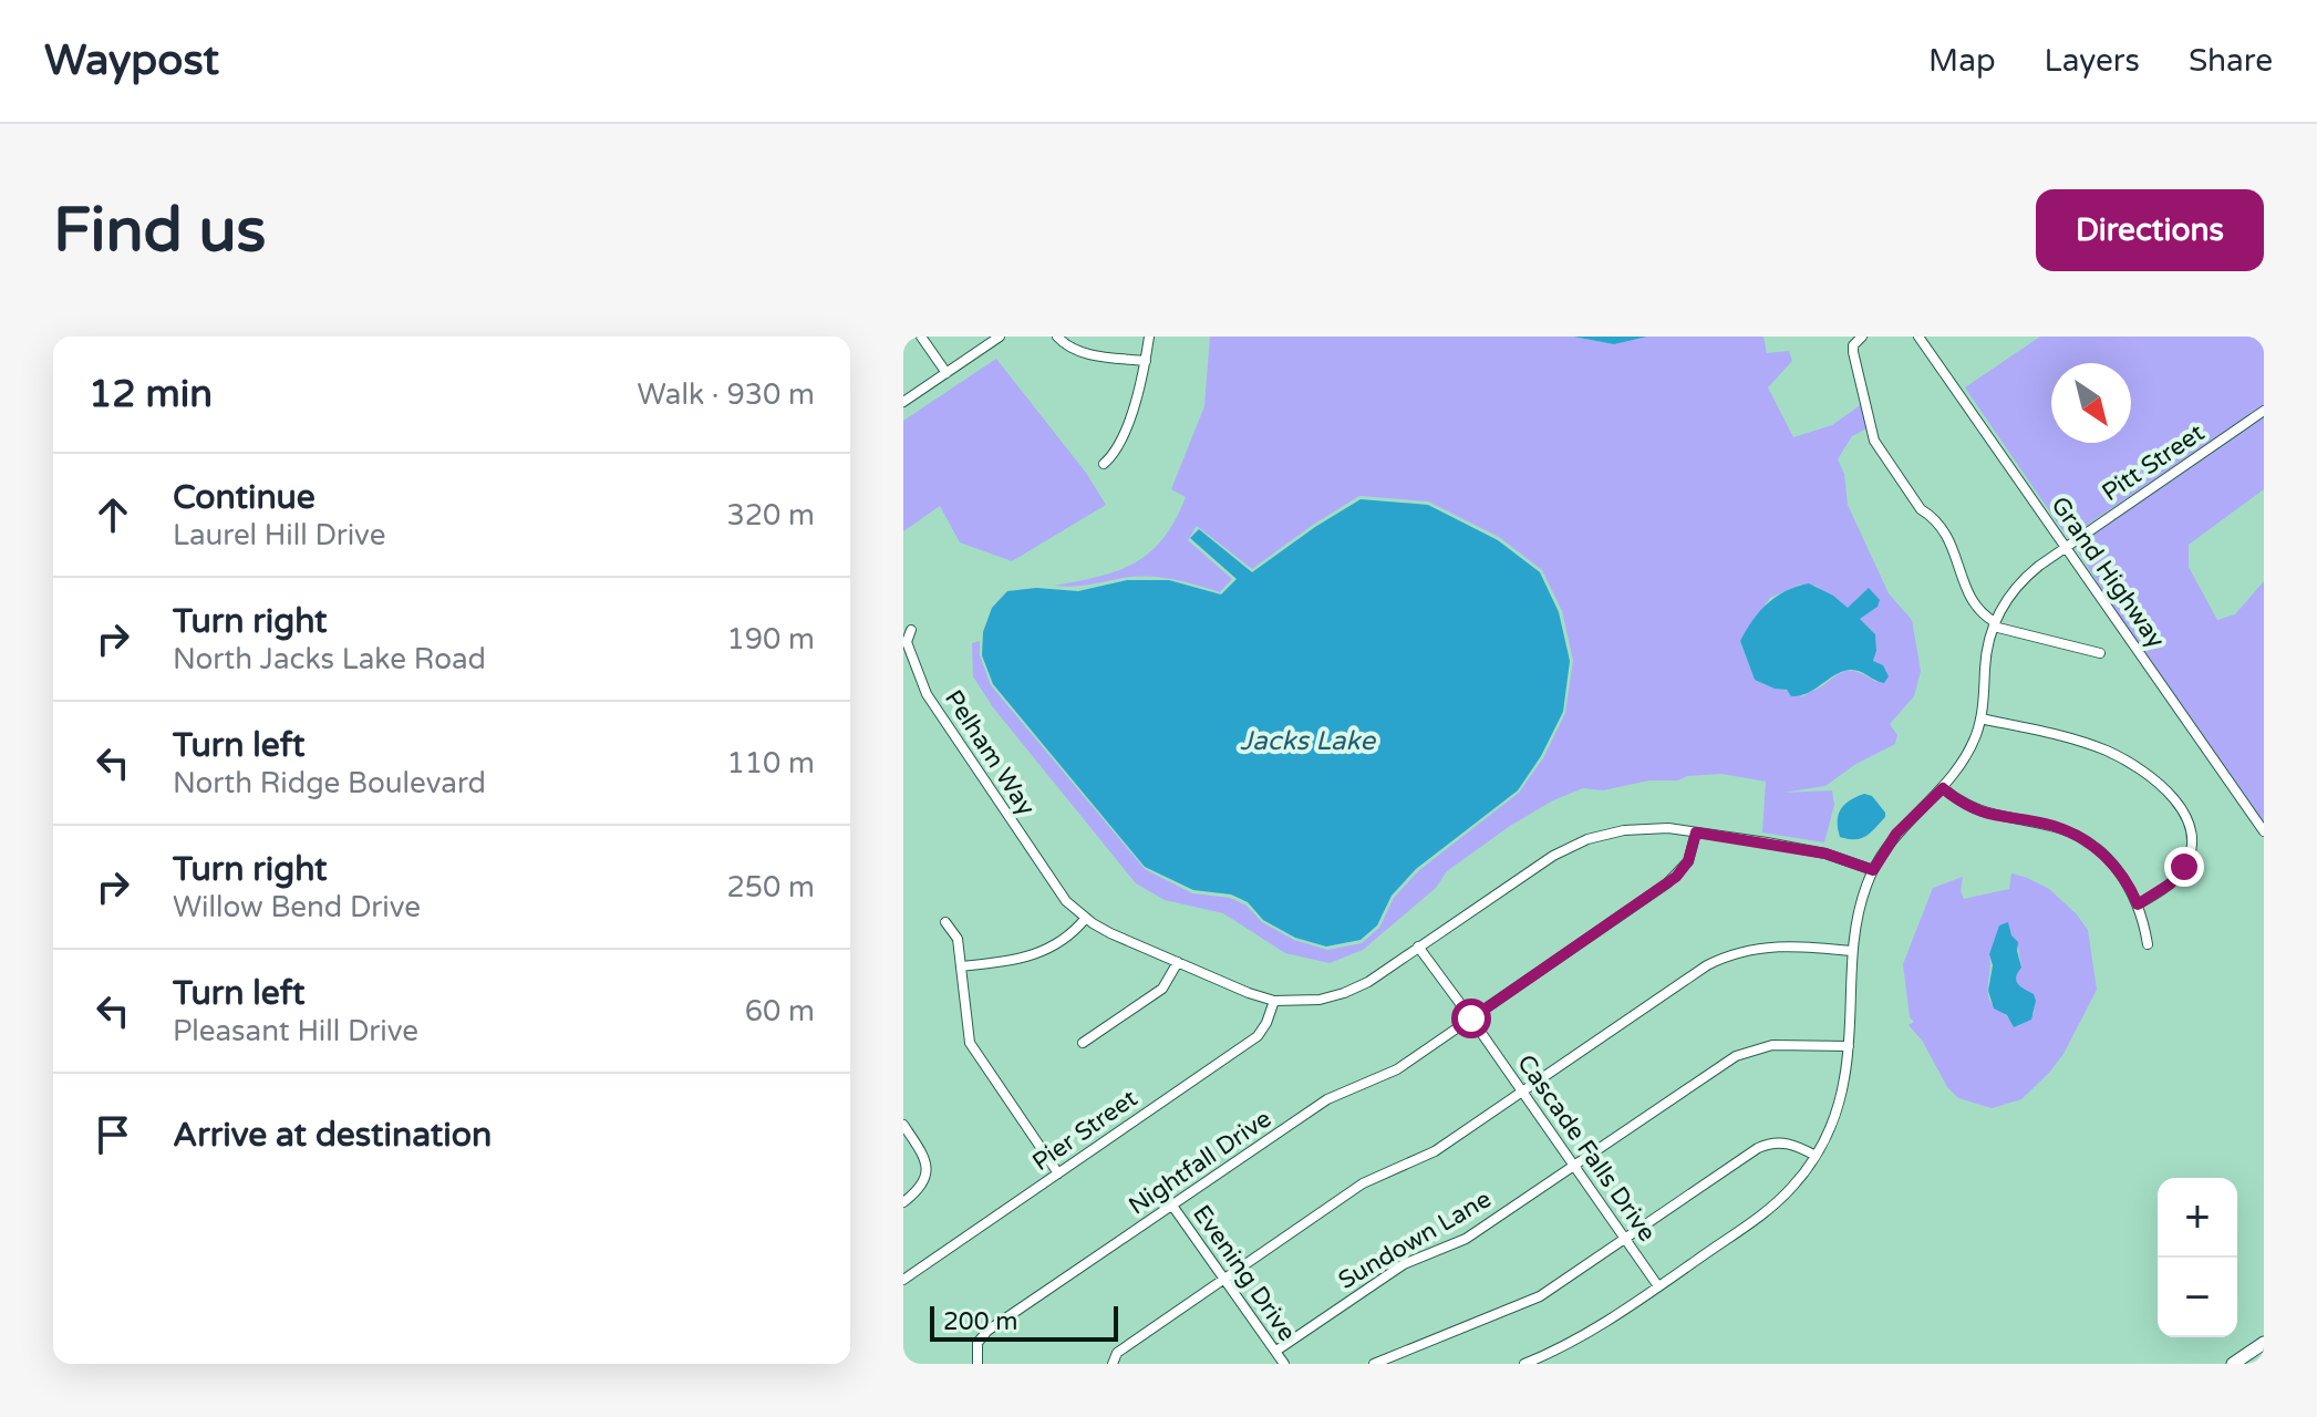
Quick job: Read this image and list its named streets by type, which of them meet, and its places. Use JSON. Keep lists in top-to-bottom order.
{
  "streets": {
    "street": [
      "Pitt Street",
      "Grand Highway",
      "Pelham Way",
      "Pier Street",
      "Cascade Falls Drive",
      "Nightfall Drive",
      "Sundown Lane",
      "Evening Drive"
    ]
  },
  "crossings": [
    ["Pitt Street", "Grand Highway"],
    ["Pitt Street", "Cascade Falls Drive"],
    ["Pitt Street", "Sundown Lane"],
    ["Pelham Way", "Pier Street"],
    ["Cascade Falls Drive", "Nightfall Drive"],
    ["Cascade Falls Drive", "Sundown Lane"],
    ["Nightfall Drive", "Evening Drive"],
    ["Sundown Lane", "Evening Drive"]
  ],
  "water": ["Jacks Lake"],
  "scale_bar": "200 m",
  "north": "bottom right",
  "page": {
    "header": "Waypost",
    "nav": ["Map", "Layers", "Share"],
    "buttons": "Directions",
    "title": "Find us",
    "heading": ["12 min", "Walk · 930 m"],
    "list": [
      ["Continue", "Laurel Hill Drive", "320 m"],
      ["Turn right", "North Jacks Lake Road", "190 m"],
      ["Turn left", "North Ridge Boulevard", "110 m"],
      ["Turn right", "Willow Bend Drive", "250 m"],
      ["Turn left", "Pleasant Hill Drive", "60 m"],
      "Arrive at destination"
    ],
    "map_buttons": ["+", "−"],
    "scale": "200 m"
  }
}
